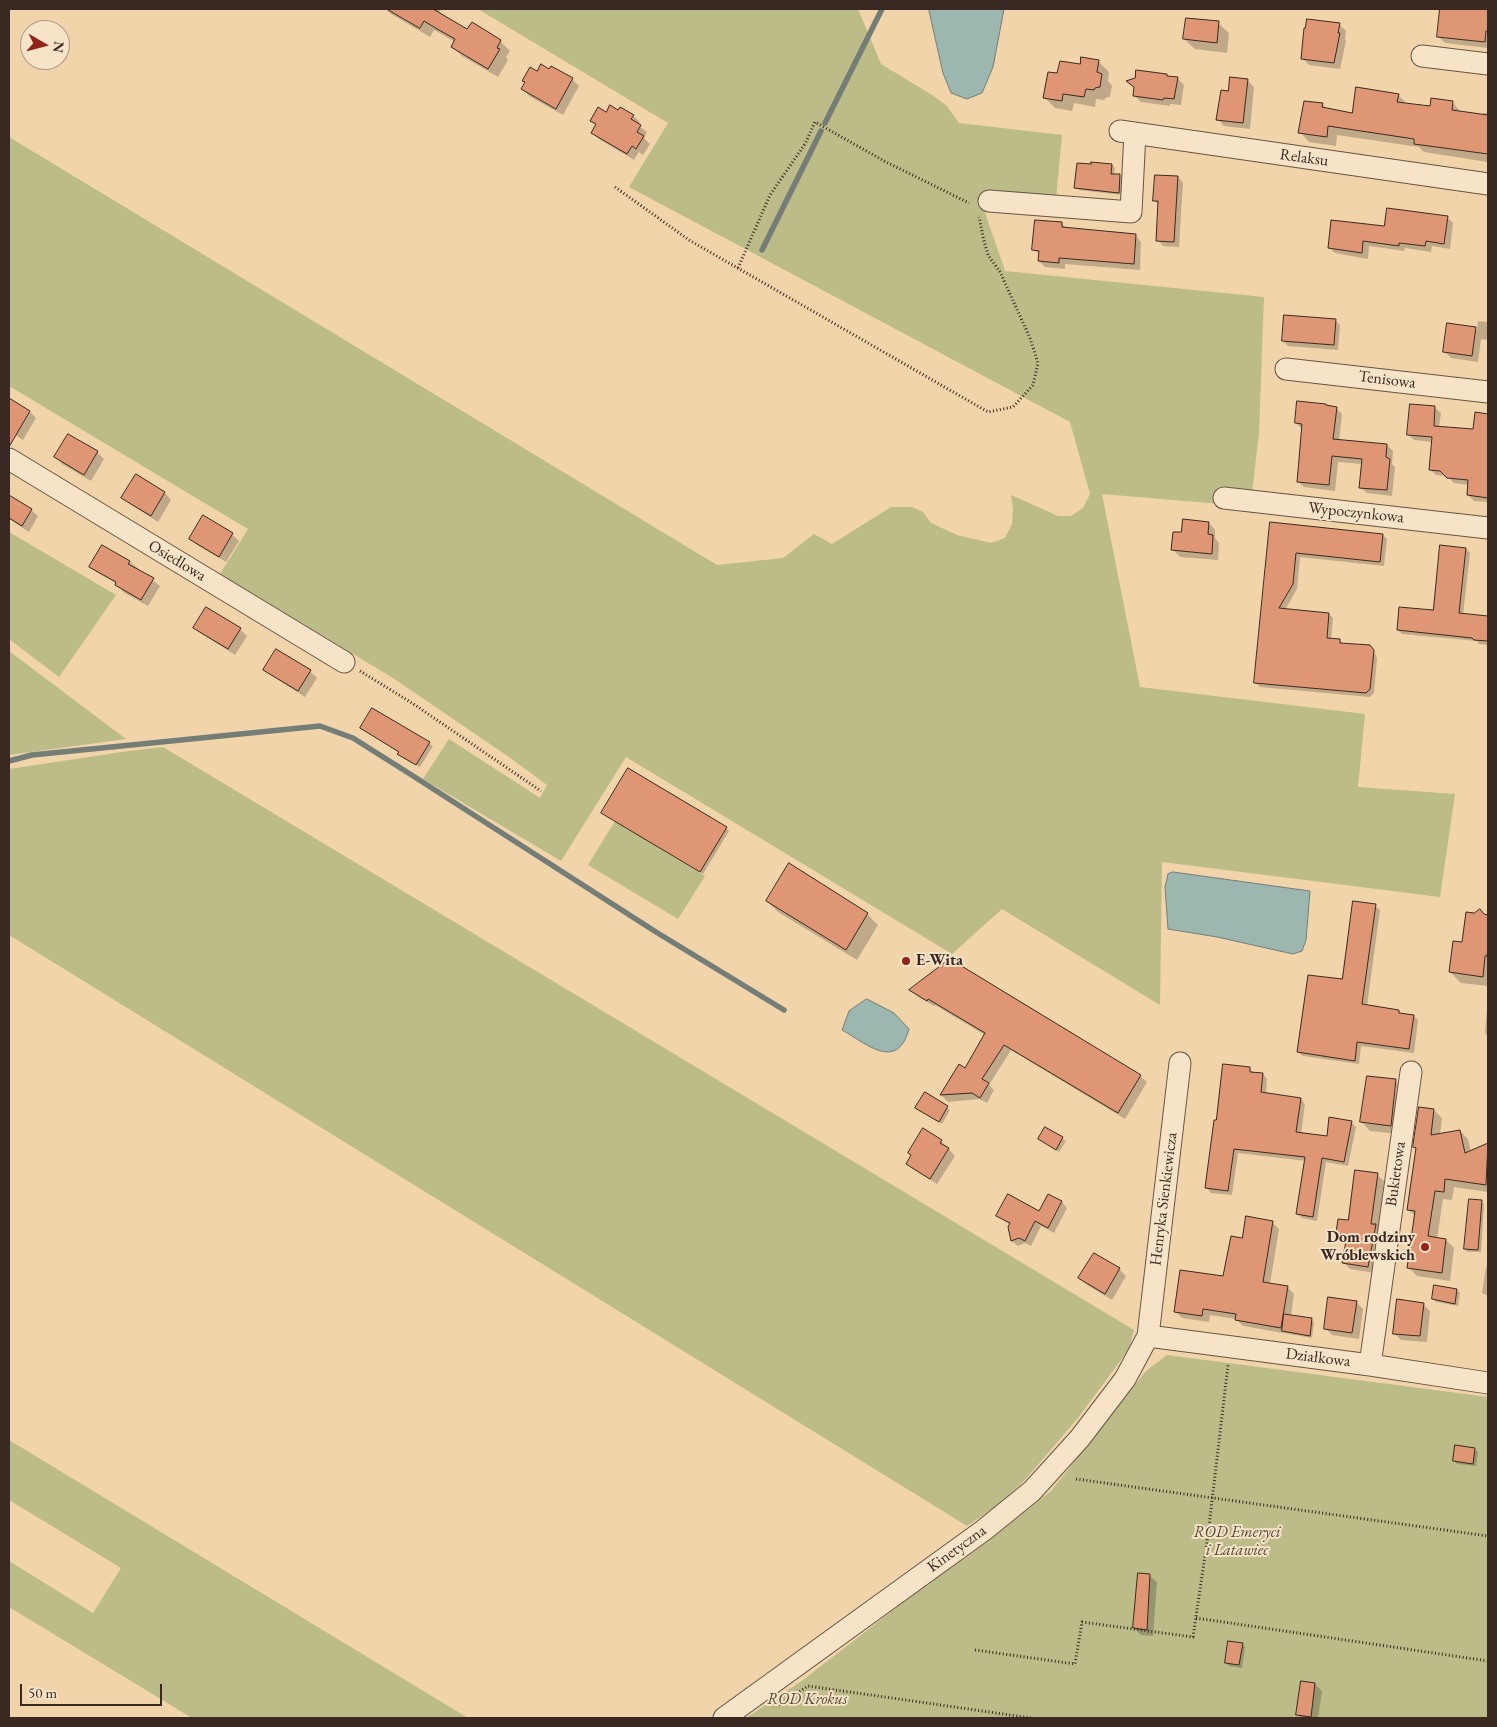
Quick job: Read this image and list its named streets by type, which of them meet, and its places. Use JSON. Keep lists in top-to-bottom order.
{
  "streets": {
    "street": [
      "Relaksu",
      "Tenisowa",
      "Wypoczynkowa",
      "Osiedlowa",
      "Bukietowa",
      "Henryka Sienkiewicza",
      "Działkowa",
      "Kinetyczna"
    ]
  },
  "crossings": [
    ["Bukietowa", "Działkowa"],
    ["Henryka Sienkiewicza", "Działkowa"],
    ["Henryka Sienkiewicza", "Kinetyczna"],
    ["Działkowa", "Kinetyczna"]
  ],
  "parks": ["ROD Emeryci i Latawiec", "ROD Krokus"],
  "places": ["E-Wita", "Dom rodziny Wróblewskich"],
  "scale_bar": "50 m",
  "north": "right"
}
